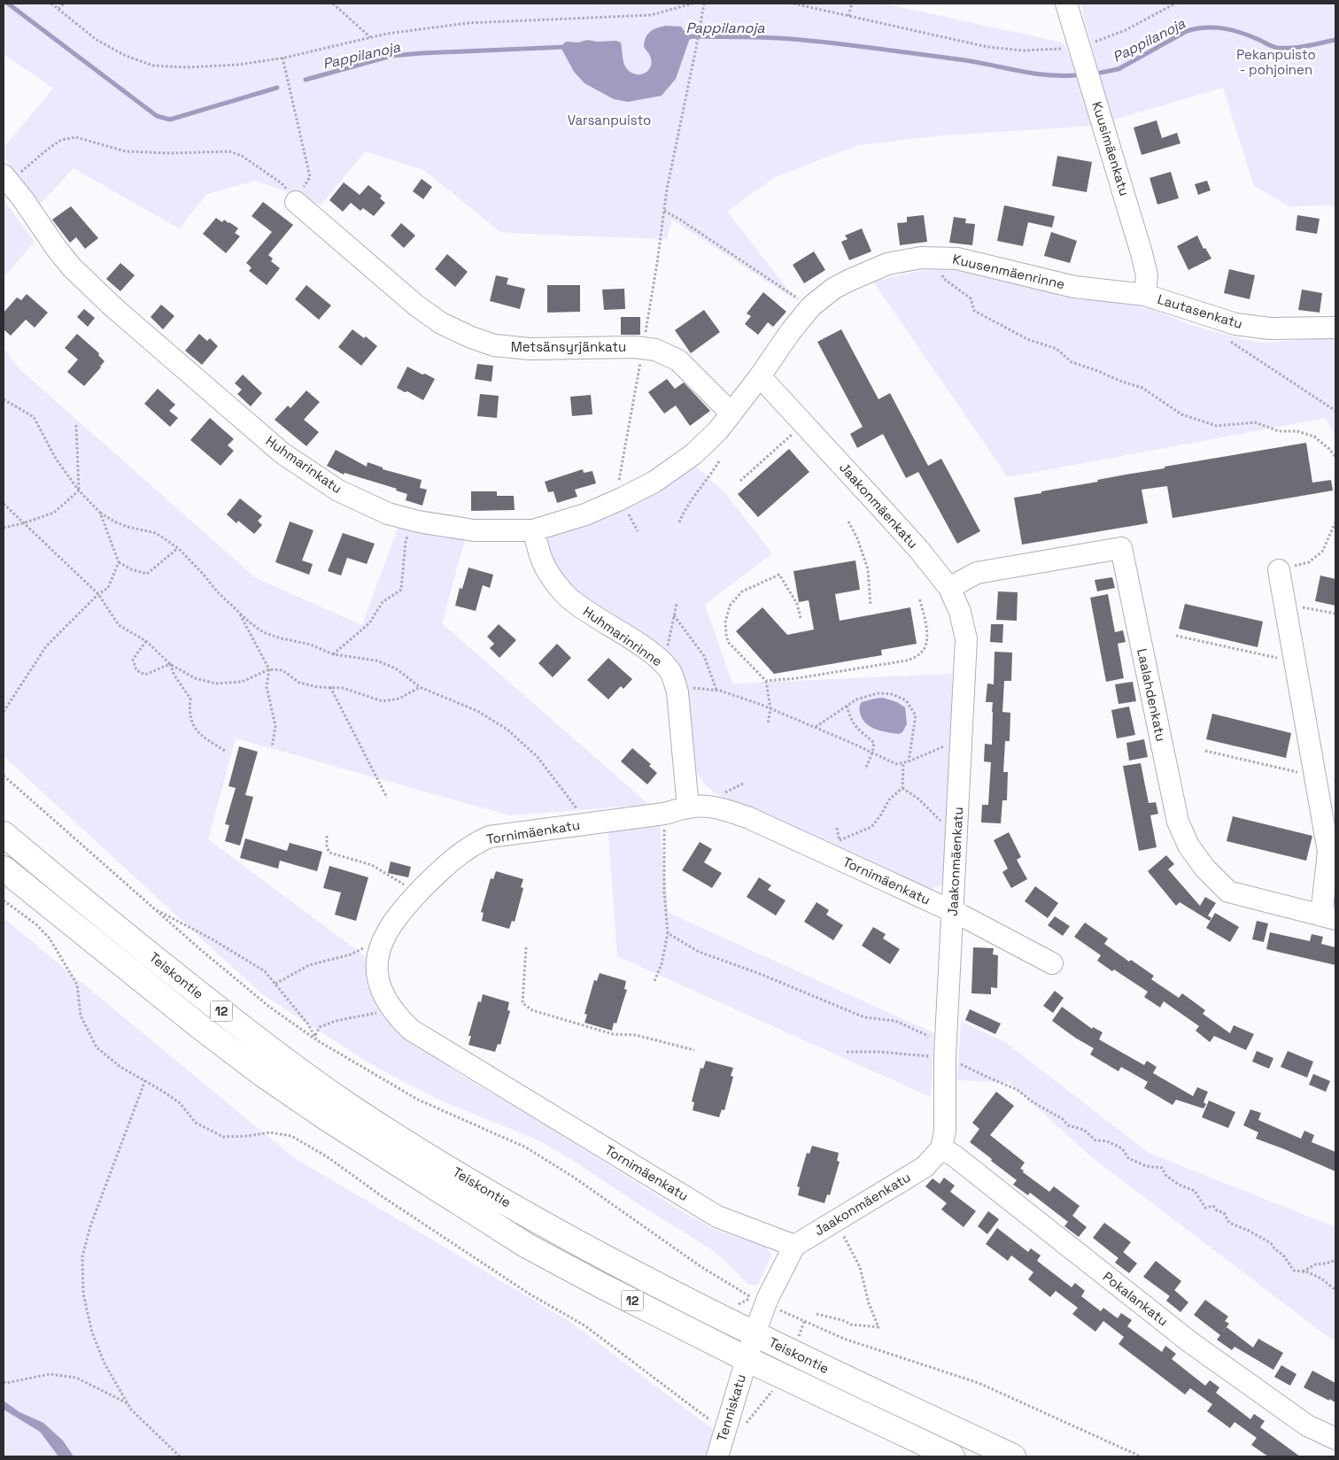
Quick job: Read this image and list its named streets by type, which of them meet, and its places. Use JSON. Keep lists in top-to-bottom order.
{
  "streets": {
    "highway": ["Teiskontie", "12"],
    "street": [
      "Kuusimäenkatu",
      "Kuusenmäenrinne",
      "Lautasenkatu",
      "Metsänsyrjänkatu",
      "Huhmarinkatu",
      "Jaakonmäenkatu",
      "Huhmarinrinne",
      "Laalahdenkatu",
      "Tornimäenkatu",
      "Pokalankatu",
      "Tenniskatu"
    ]
  },
  "crossings": [
    ["Kuusimäenkatu", "Kuusenmäenrinne"],
    ["Kuusimäenkatu", "Lautasenkatu"],
    ["Kuusenmäenrinne", "Lautasenkatu"],
    ["Kuusenmäenrinne", "Huhmarinkatu"],
    ["Kuusenmäenrinne", "Jaakonmäenkatu"],
    ["Metsänsyrjänkatu", "Huhmarinkatu"],
    ["Huhmarinkatu", "Jaakonmäenkatu"],
    ["Huhmarinkatu", "Huhmarinrinne"],
    ["Jaakonmäenkatu", "Laalahdenkatu"],
    ["Jaakonmäenkatu", "Tornimäenkatu"],
    ["Jaakonmäenkatu", "Pokalankatu"],
    ["Huhmarinrinne", "Tornimäenkatu"],
    ["Teiskontie", "Tenniskatu"]
  ],
  "water": ["Pappilanoja"],
  "parks": ["Pekanpuisto - pohjoinen", "Varsanpuisto"]
}
